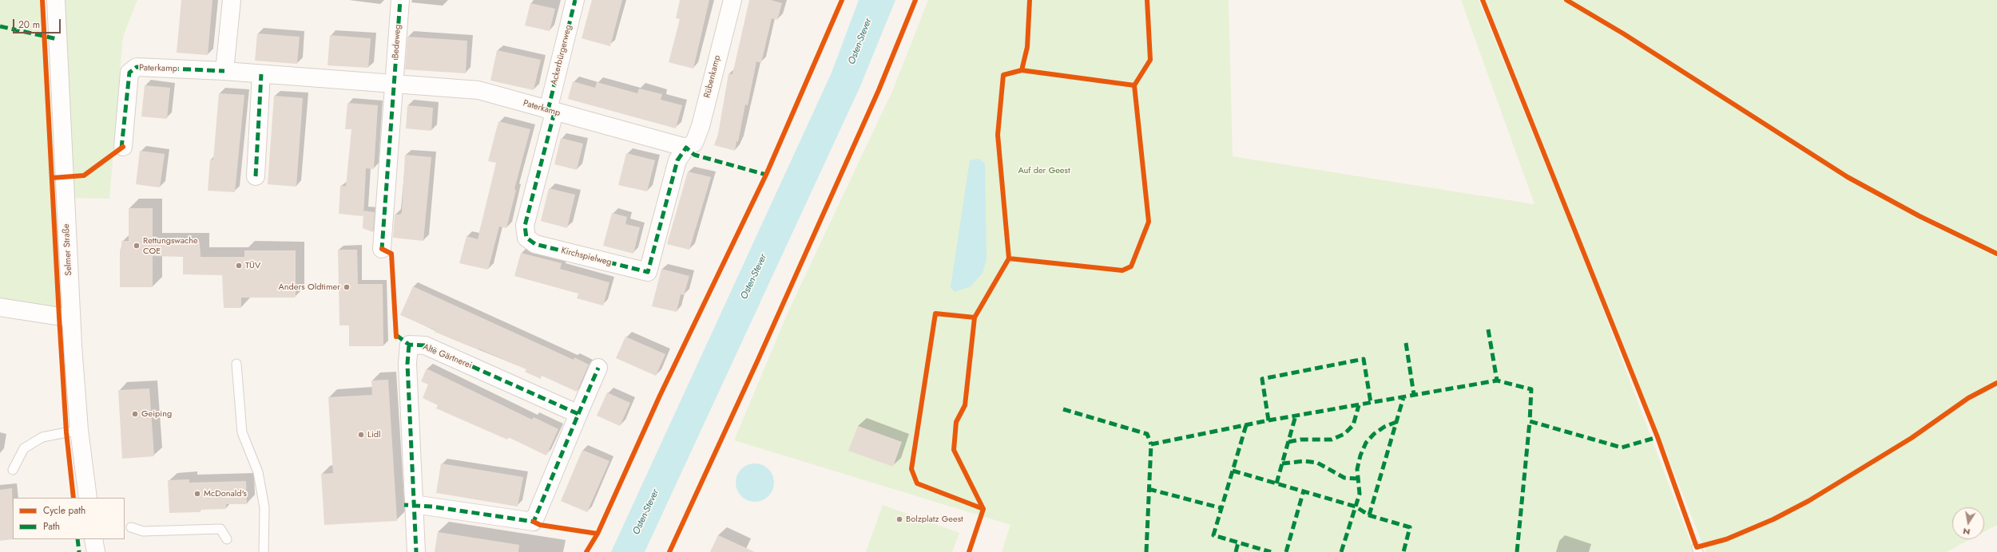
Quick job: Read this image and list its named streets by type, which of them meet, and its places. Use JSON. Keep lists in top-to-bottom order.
{
  "streets": {
    "street": [
      "Bedeweg",
      "Ackerbürgerweg",
      "Paterkamp",
      "Rübenkamp",
      "Selmer Straße",
      "Kirchspielweg",
      "Alte Gärtnerei"
    ]
  },
  "crossings": [
    ["Bedeweg", "Paterkamp"],
    ["Ackerbürgerweg", "Paterkamp"],
    ["Ackerbürgerweg", "Kirchspielweg"],
    ["Paterkamp", "Rübenkamp"],
    ["Paterkamp", "Kirchspielweg"],
    ["Rübenkamp", "Kirchspielweg"]
  ],
  "water": ["Osten-Stever"],
  "parks": ["Auf der Geest"],
  "places": [
    "Rettungswache COE",
    "TÜV",
    "Anders Oldtimer",
    "Geiping",
    "Lidl",
    "McDonald's",
    "Bolzplatz Geest"
  ],
  "legend": ["Cycle path", "Path"],
  "scale_bar": "20 m",
  "north": "bottom"
}
